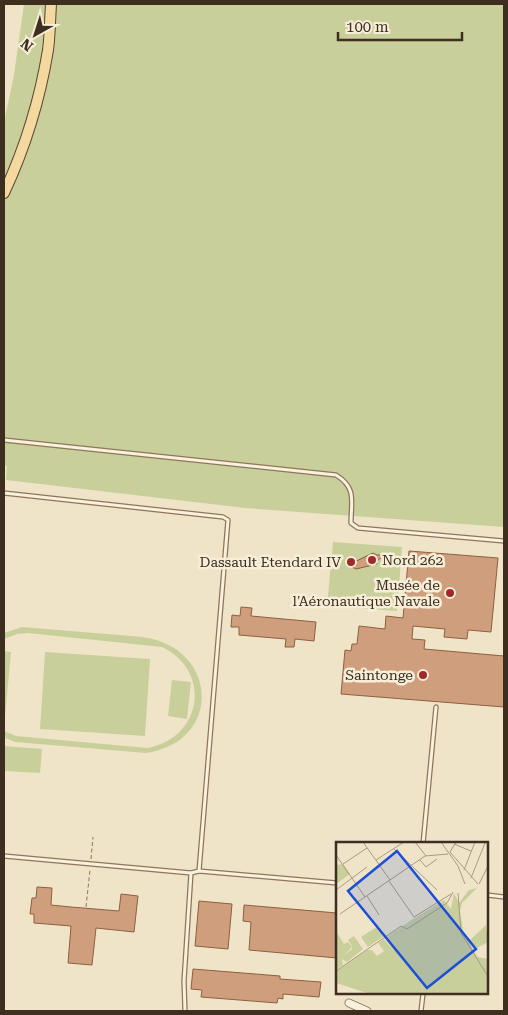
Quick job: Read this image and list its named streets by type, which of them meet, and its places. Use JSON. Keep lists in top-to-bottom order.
{
  "places": [
    "Nord 262",
    "Dassault Etendard IV",
    "Musée de l'Aéronautique Navale",
    "Saintonge"
  ],
  "scale_bar": "100 m",
  "north": "bottom left"
}
